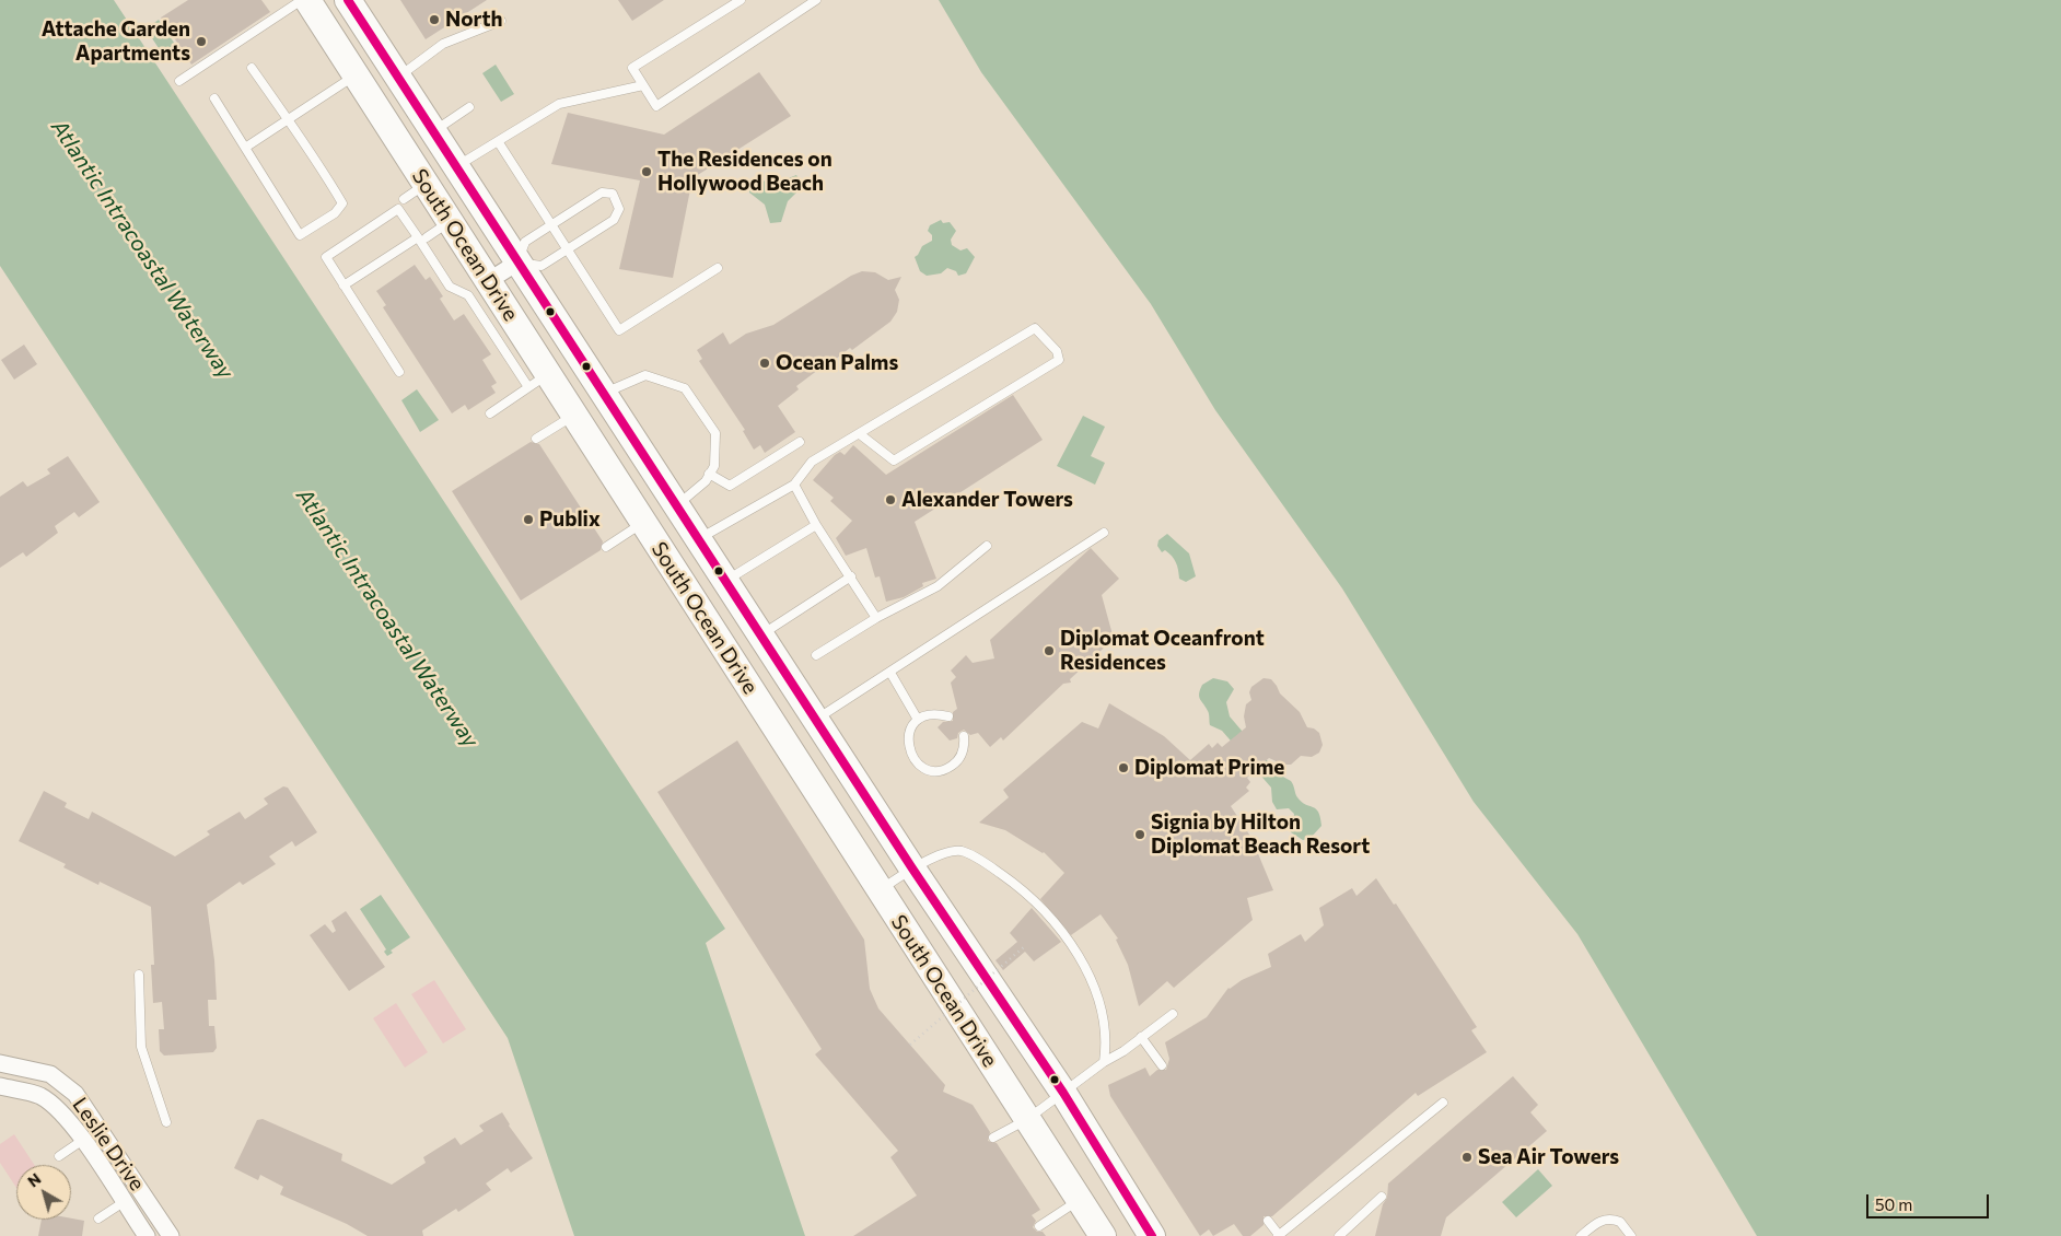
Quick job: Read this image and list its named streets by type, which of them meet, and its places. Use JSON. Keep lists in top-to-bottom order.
{
  "streets": {
    "main road": ["South Ocean Drive"],
    "street": ["Leslie Drive"]
  },
  "water": ["Atlantic Intracoastal Waterway"],
  "places": [
    "North",
    "Attache Garden Apartments",
    "The Residences on Hollywood Beach",
    "Ocean Palms",
    "Alexander Towers",
    "Publix",
    "Diplomat Oceanfront Residences",
    "Diplomat Prime",
    "Signia by Hilton Diplomat Beach Resort",
    "Sea Air Towers"
  ],
  "scale_bar": "50 m",
  "north": "top left"
}
